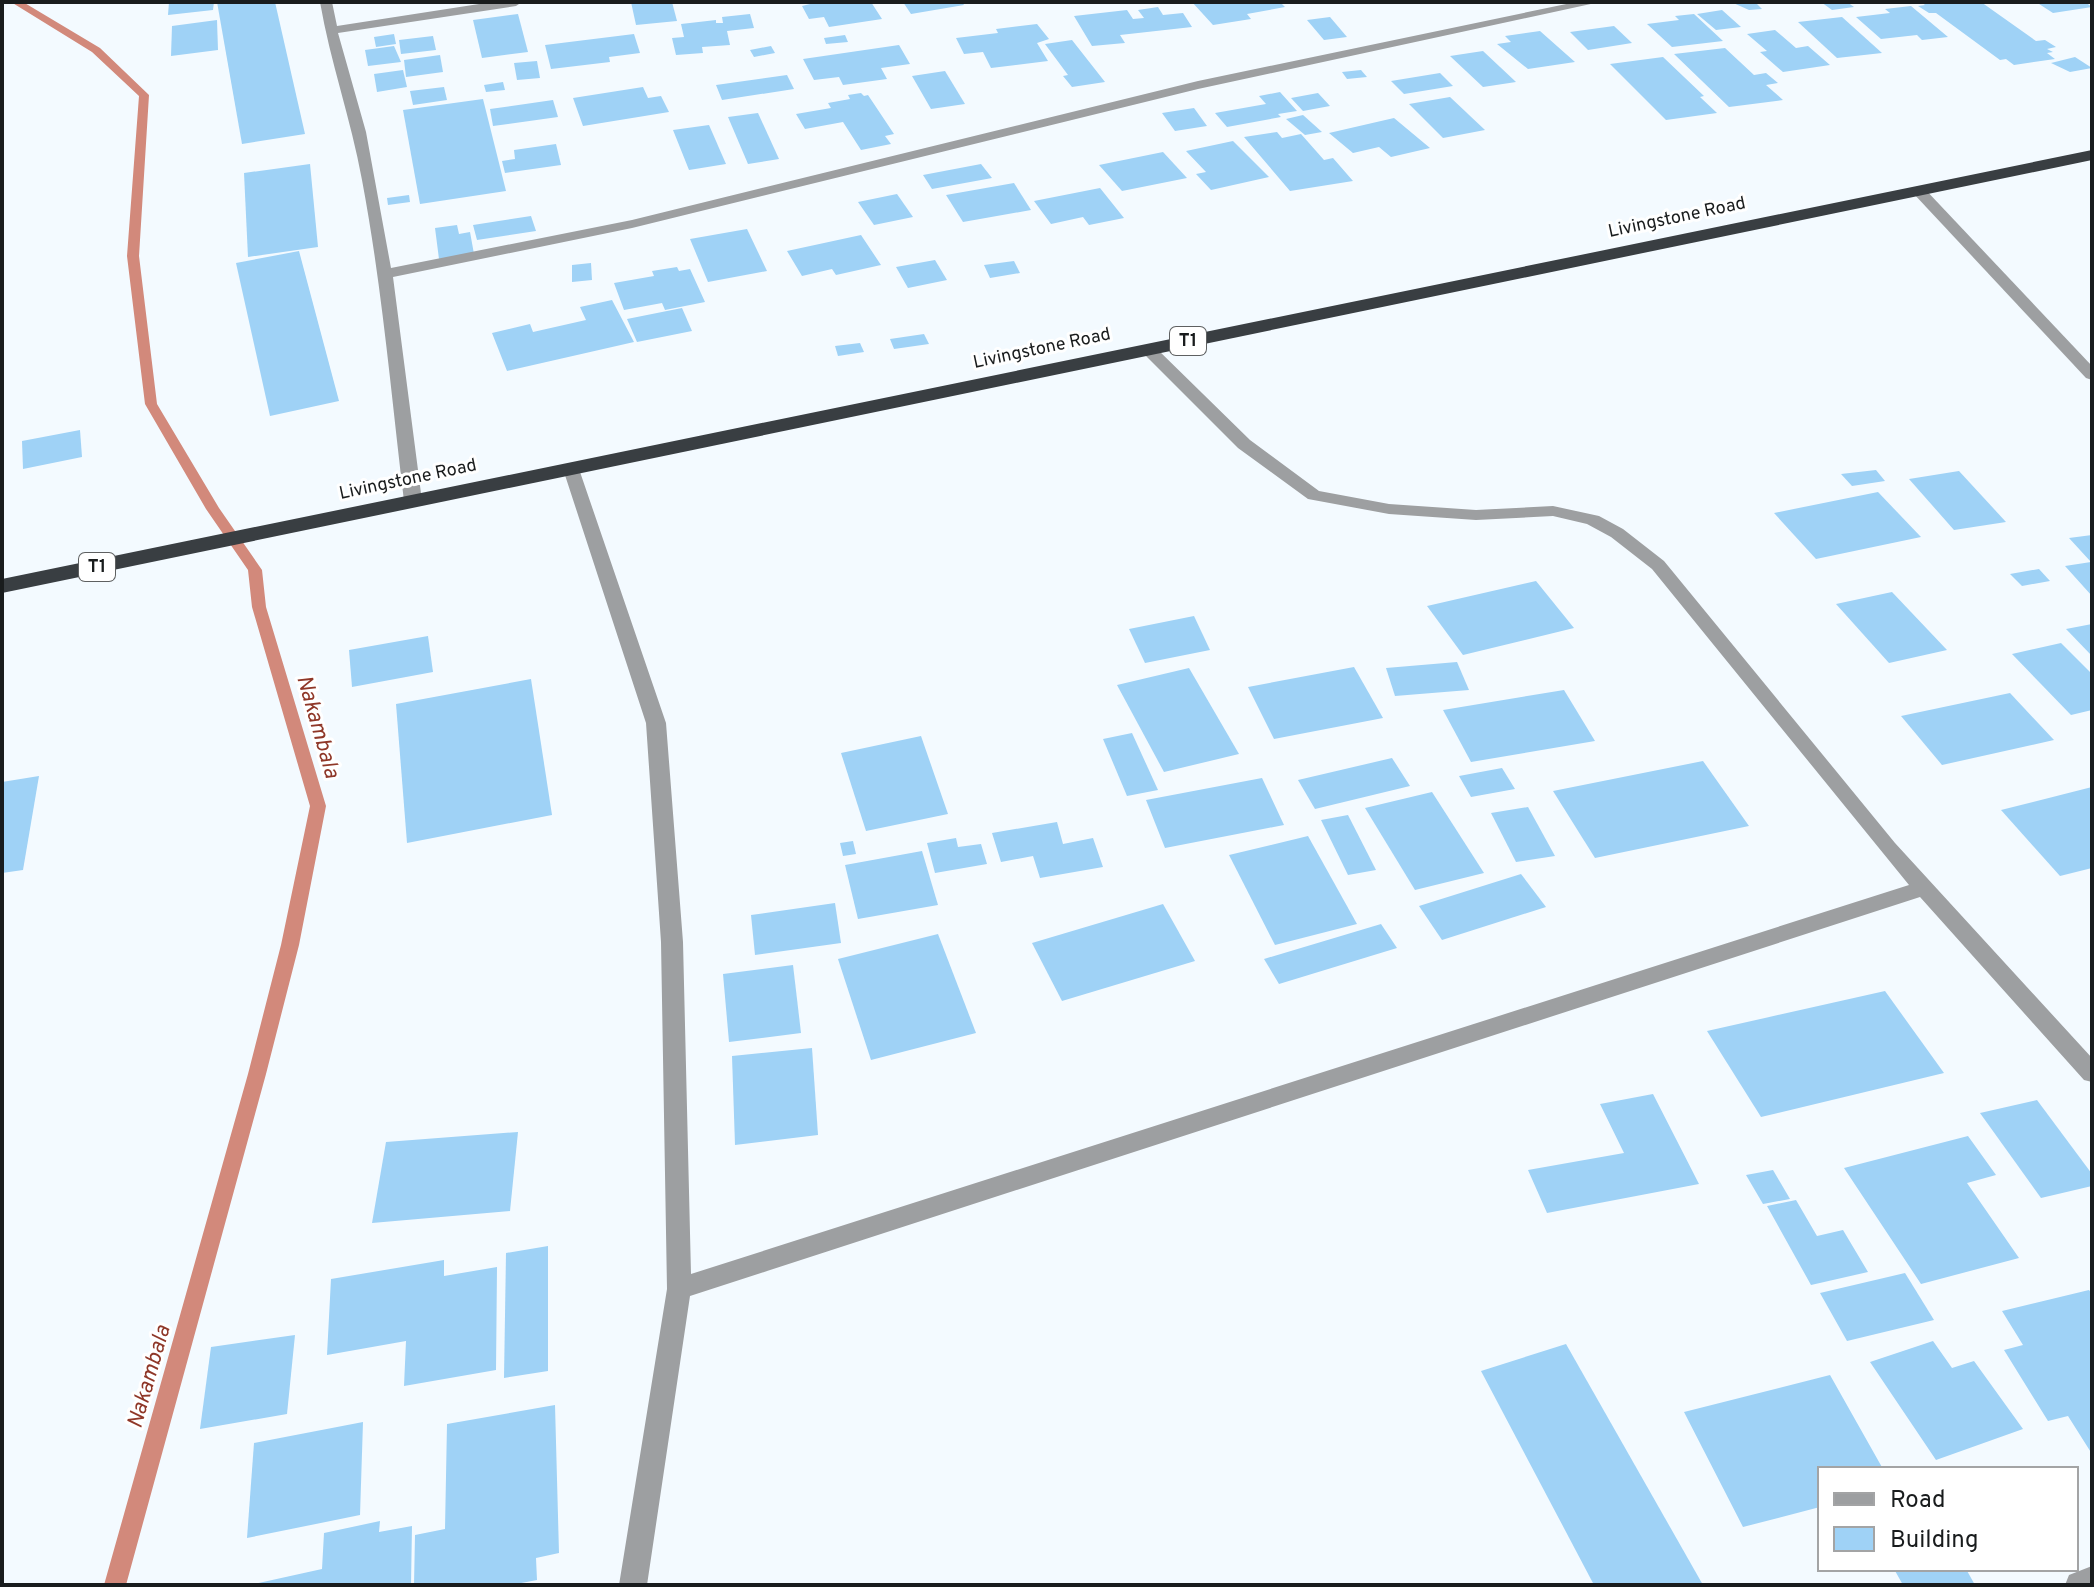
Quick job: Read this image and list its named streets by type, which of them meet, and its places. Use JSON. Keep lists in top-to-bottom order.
{
  "streets": {
    "highway": ["Livingstone Road", "T1"]
  },
  "water": ["Nakambala"],
  "legend": ["Road", "Building"]
}
